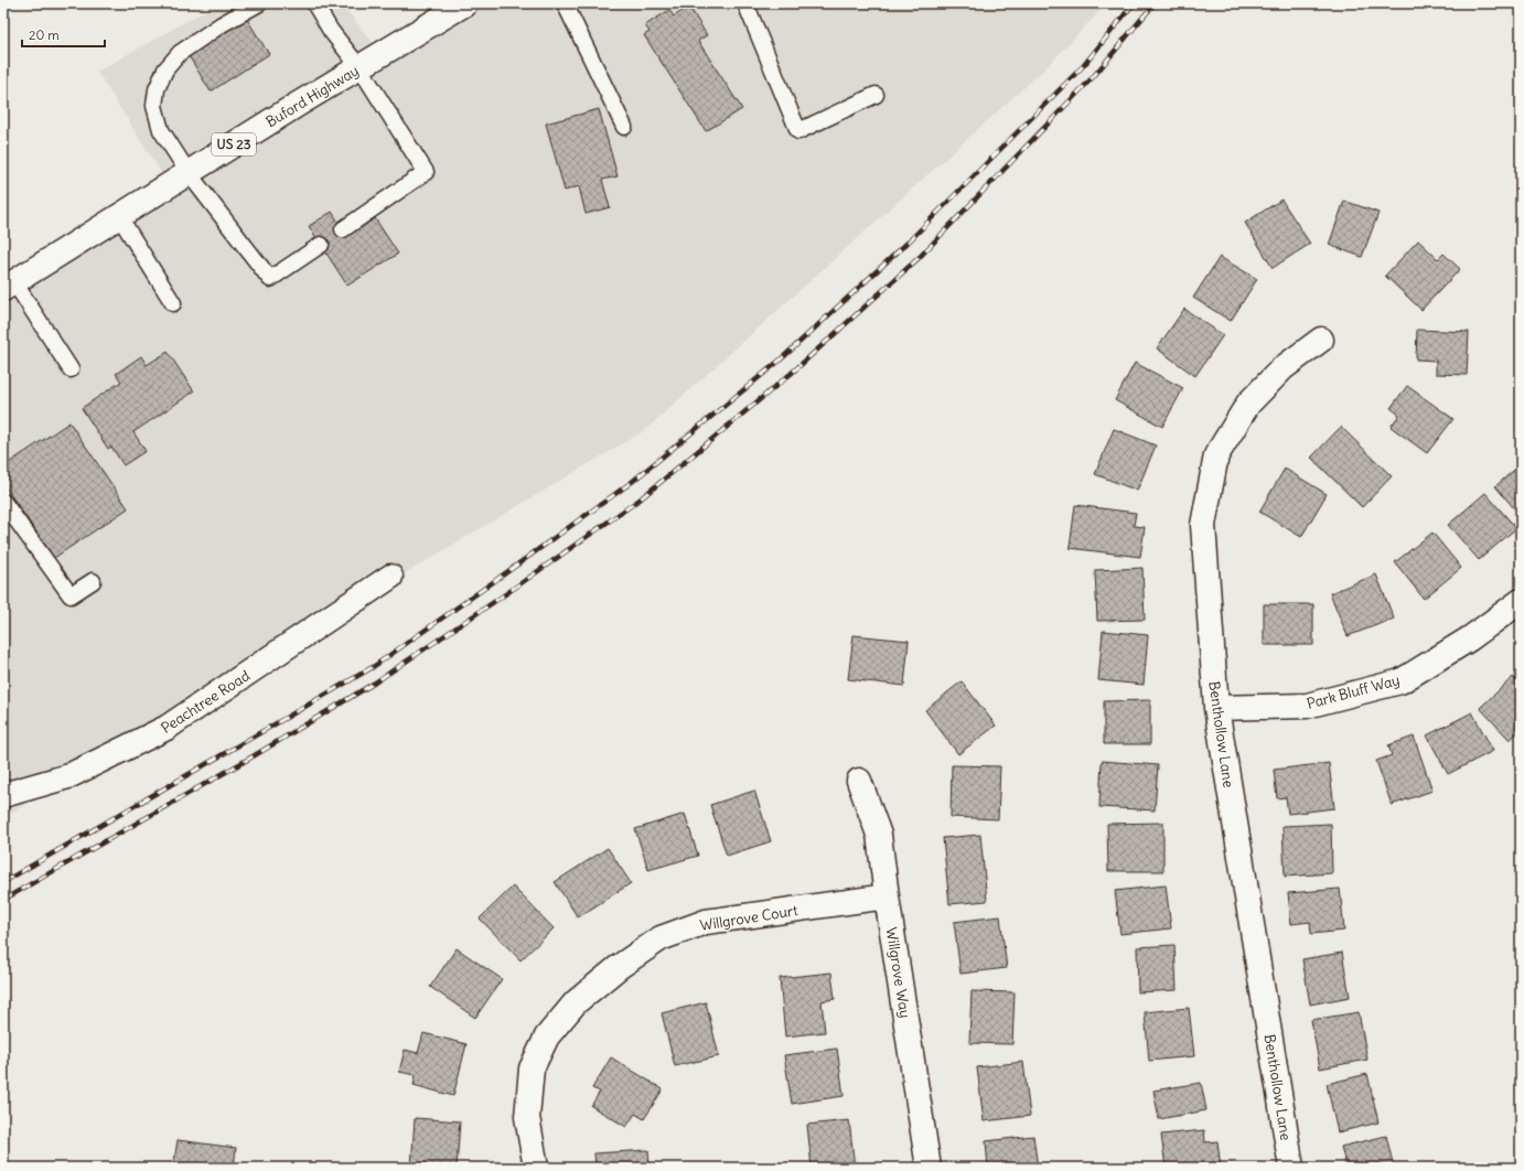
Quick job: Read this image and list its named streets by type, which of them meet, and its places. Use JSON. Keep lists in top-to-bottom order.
{
  "streets": {
    "street": [
      "Buford Highway",
      "US 23",
      "Park Bluff Way",
      "Peachtree Road",
      "Benthollow Lane",
      "Willgrove Court",
      "Willgrove Way"
    ]
  },
  "crossings": [
    ["Park Bluff Way", "Benthollow Lane"],
    ["Willgrove Court", "Willgrove Way"]
  ],
  "scale_bar": "20 m"
}
